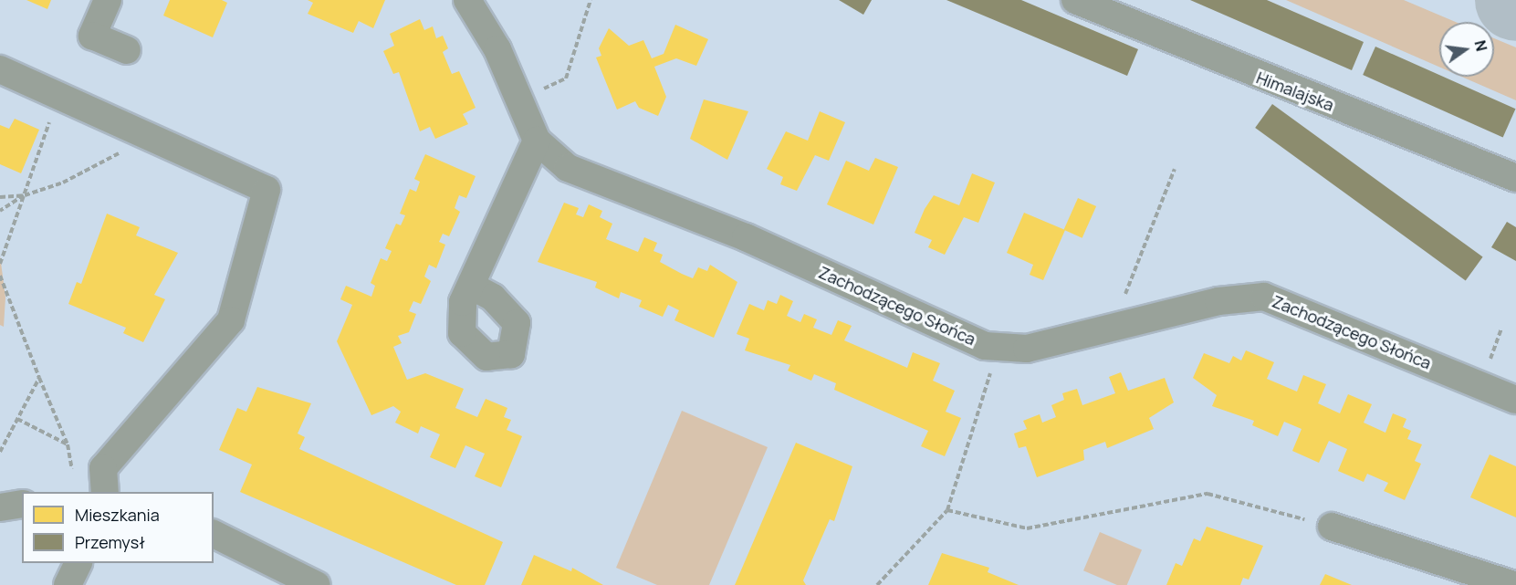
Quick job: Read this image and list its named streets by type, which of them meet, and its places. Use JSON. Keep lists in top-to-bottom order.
{
  "streets": {
    "street": ["Himalajska", "Zachodzącego Słońca"]
  },
  "legend": ["Mieszkania", "Przemysł"],
  "north": "right"
}
